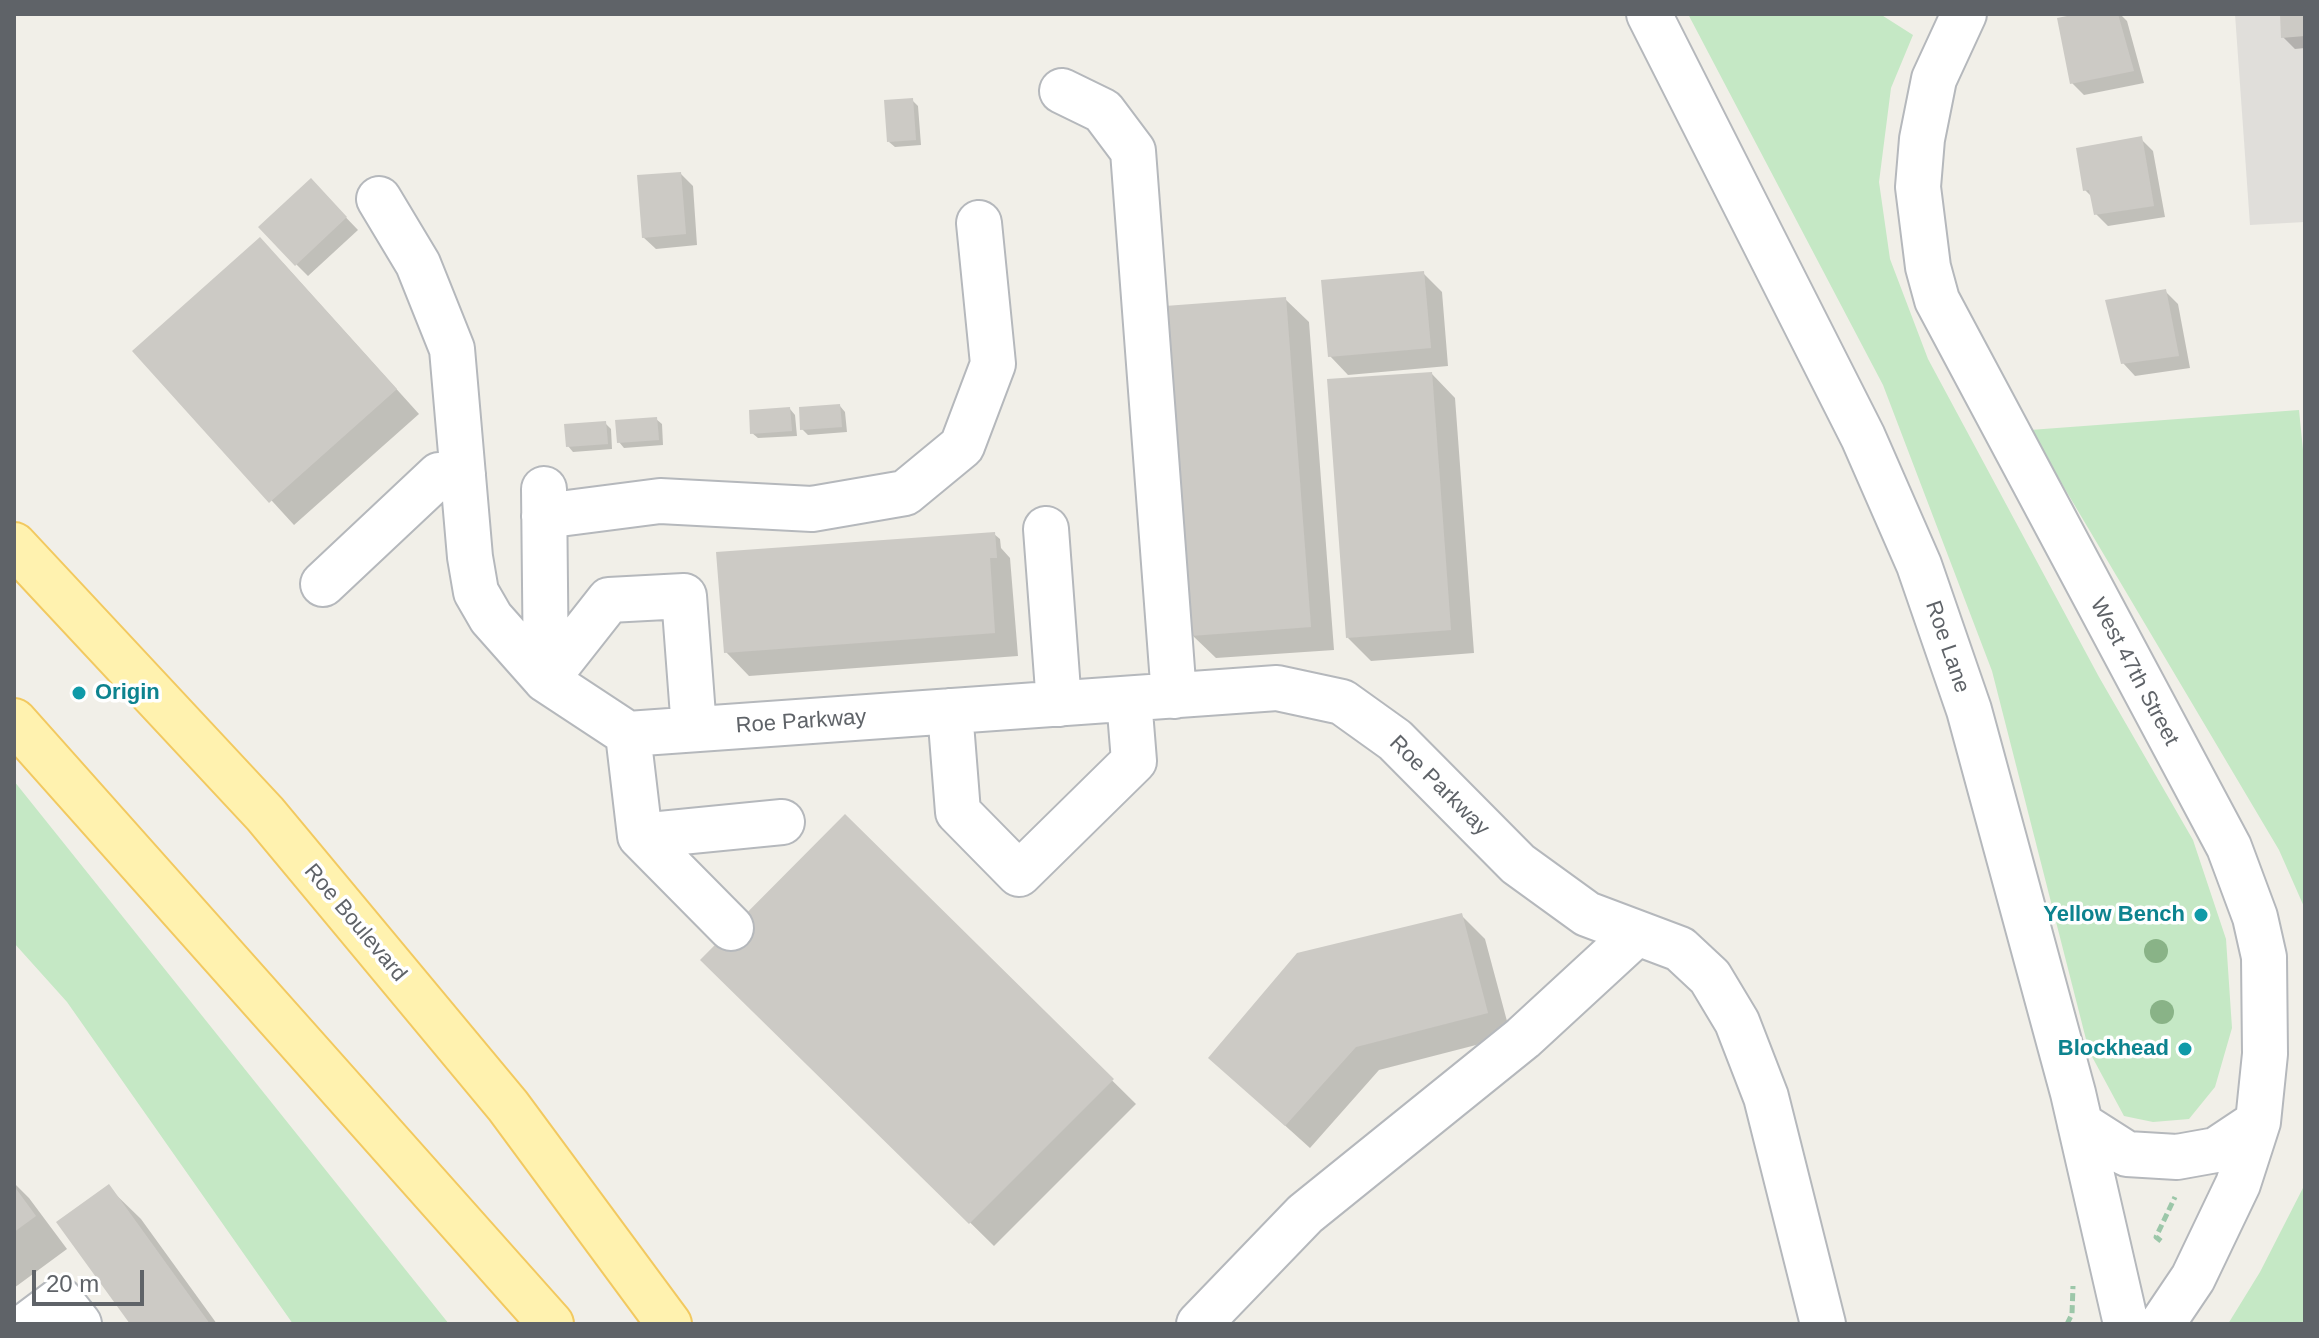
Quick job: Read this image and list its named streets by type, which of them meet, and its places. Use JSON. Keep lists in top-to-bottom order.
{
  "streets": {
    "main road": ["Roe Boulevard"],
    "street": ["Roe Lane", "West 47th Street", "Roe Parkway"]
  },
  "places": ["Origin", "Yellow Bench", "Blockhead"],
  "scale_bar": "20 m"
}
